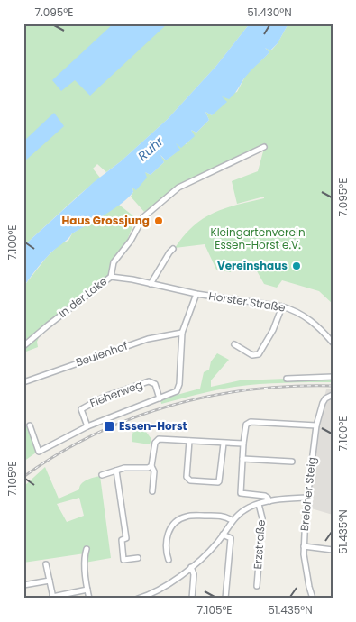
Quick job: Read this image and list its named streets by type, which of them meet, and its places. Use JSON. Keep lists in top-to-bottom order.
{
  "streets": {
    "street": [
      "In der Lake",
      "Horster Straße",
      "Beulenhof",
      "Fleherweg",
      "Breloher Steig",
      "Erzstraße"
    ]
  },
  "crossings": [
    ["In der Lake", "Horster Straße"],
    ["Beulenhof", "Fleherweg"]
  ],
  "water": ["Ruhr"],
  "parks": ["Kleingartenverein Essen-Horst e.V."],
  "places": {
    "other": ["Haus Grossjung", "Vereinshaus"],
    "transit": ["Essen-Horst"]
  },
  "coordinates": [
    "7.095°E",
    "51.430°N",
    "7.100°E",
    "7.105°E",
    "51.435°N"
  ]
}
